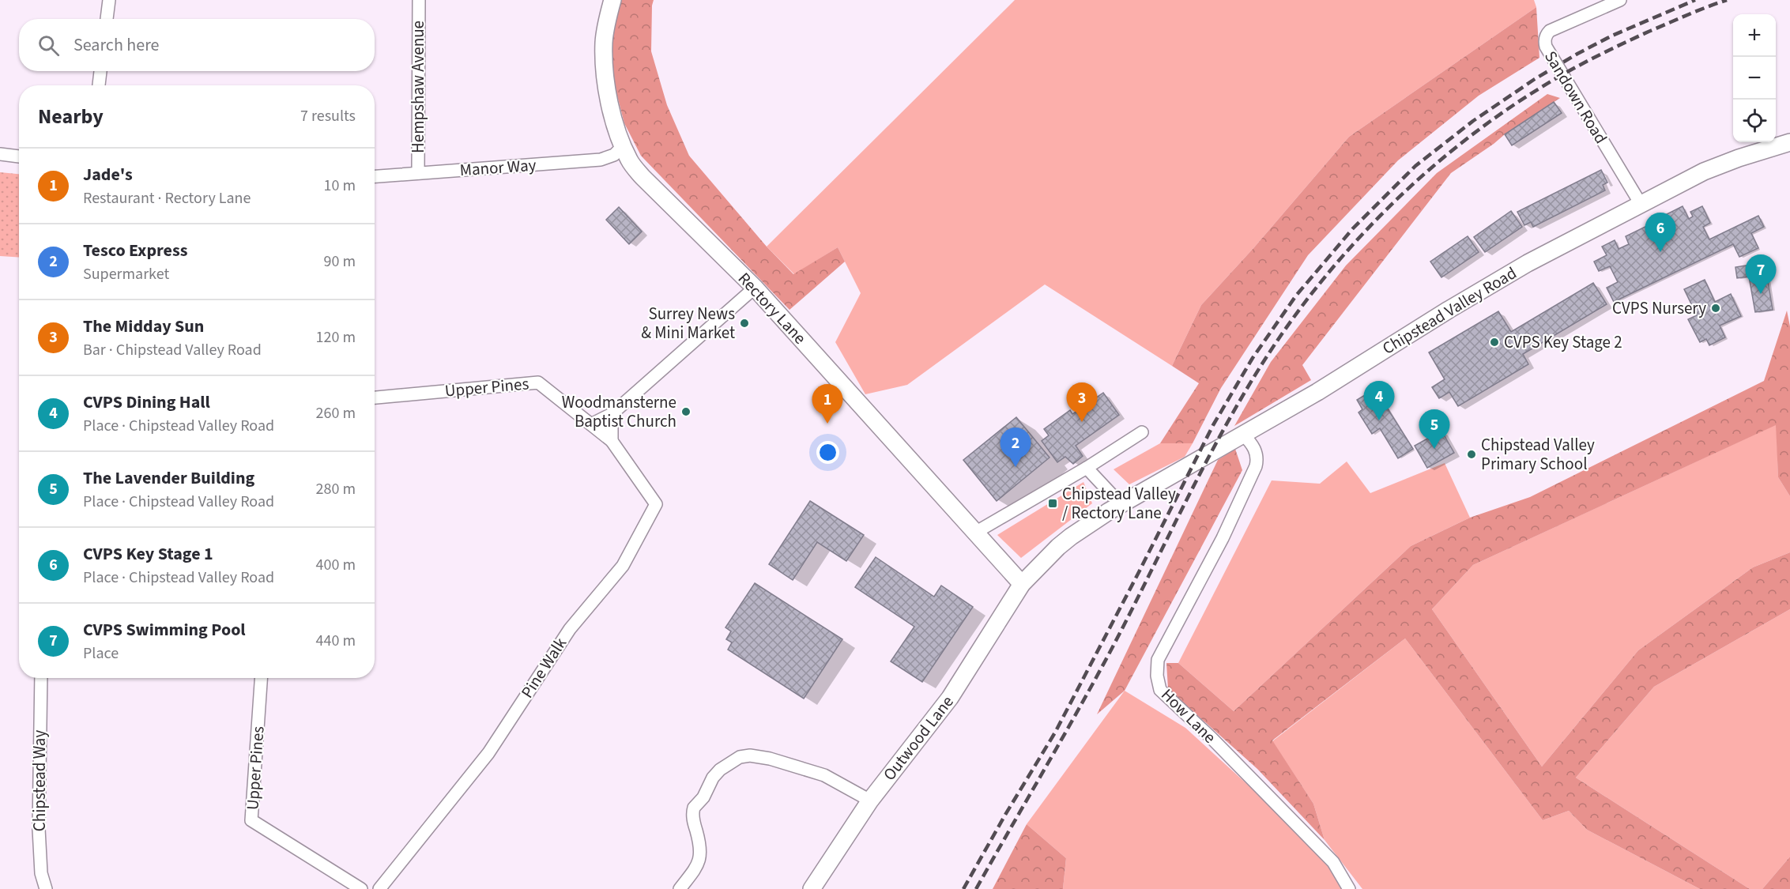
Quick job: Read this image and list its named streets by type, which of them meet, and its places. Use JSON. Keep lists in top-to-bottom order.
{
  "streets": {
    "main road": ["Rectory Lane", "Chipstead Valley Road", "Outwood Lane"],
    "street": [
      "Hempshaw Avenue",
      "Sandown Road",
      "Manor Way",
      "Upper Pines",
      "Pine Walk",
      "How Lane",
      "Chipstead Way"
    ]
  },
  "crossings": [
    ["Hempshaw Avenue", "Manor Way"],
    ["Sandown Road", "Chipstead Valley Road"],
    ["Manor Way", "Rectory Lane"],
    ["Rectory Lane", "Chipstead Valley Road"],
    ["Rectory Lane", "Outwood Lane"],
    ["Chipstead Valley Road", "How Lane"],
    ["Chipstead Valley Road", "Outwood Lane"],
    ["Upper Pines", "Pine Walk"]
  ],
  "places": {
    "other": [
      "CVPS Nursery",
      "Surrey News & Mini Market",
      "CVPS Key Stage 2",
      "Woodmansterne Baptist Church",
      "Chipstead Valley Primary School"
    ],
    "transit": ["Chipstead Valley / Rectory Lane"]
  },
  "page": {
    "map_buttons": ["+", "−"],
    "search": "Search here",
    "heading": ["Nearby", "7 results"],
    "list": [
      {
        "mark": "1",
        "name": "Jade's",
        "note": "Restaurant · Rectory Lane",
        "value": "10 m"
      },
      {
        "mark": "2",
        "name": "Tesco Express",
        "note": "Supermarket",
        "value": "90 m"
      },
      {
        "mark": "3",
        "name": "The Midday Sun",
        "note": "Bar · Chipstead Valley Road",
        "value": "120 m"
      },
      {
        "mark": "4",
        "name": "CVPS Dining Hall",
        "note": "Place · Chipstead Valley Road",
        "value": "260 m"
      },
      {
        "mark": "5",
        "name": "The Lavender Building",
        "note": "Place · Chipstead Valley Road",
        "value": "280 m"
      },
      {
        "mark": "6",
        "name": "CVPS Key Stage 1",
        "note": "Place · Chipstead Valley Road",
        "value": "400 m"
      },
      {
        "mark": "7",
        "name": "CVPS Swimming Pool",
        "note": "Place",
        "value": "440 m"
      }
    ],
    "pins": [
      "6",
      "7",
      "4",
      "3",
      "1",
      "5",
      "2"
    ]
  }
}
